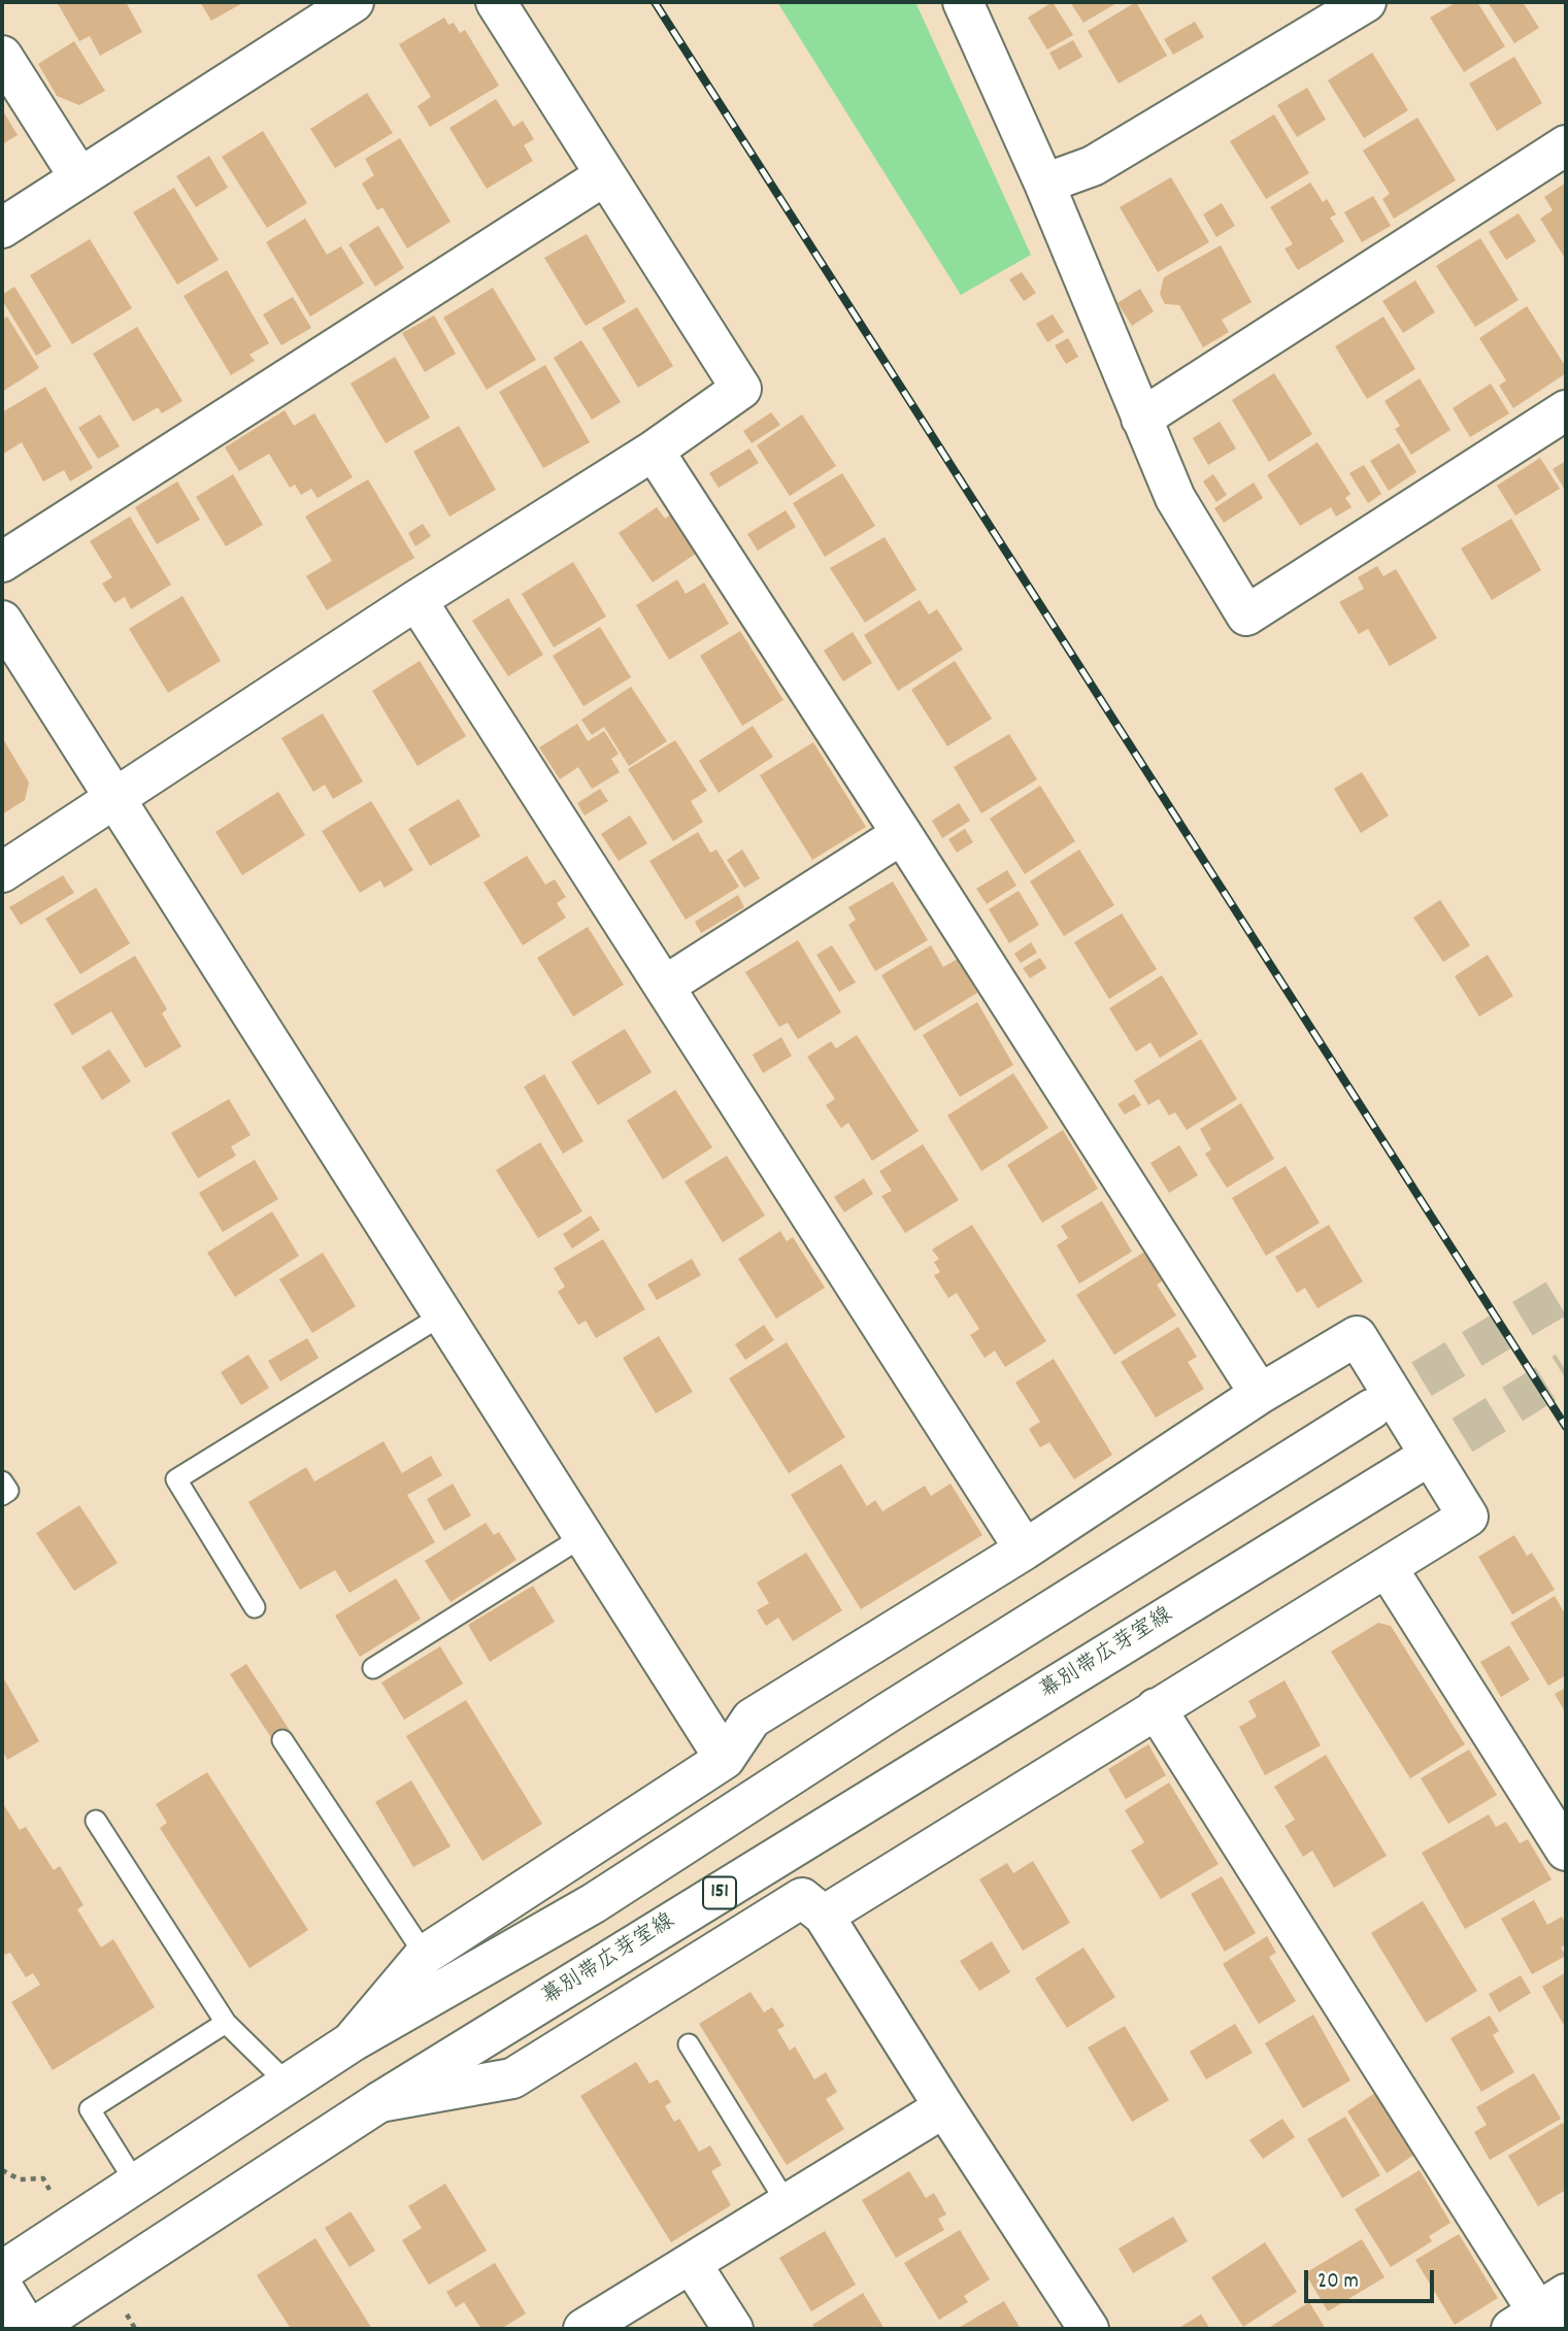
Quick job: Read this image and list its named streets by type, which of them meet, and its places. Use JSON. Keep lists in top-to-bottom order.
{
  "streets": {
    "street": ["幕別帯広芽室線", "151"]
  },
  "scale_bar": "20 m"
}
